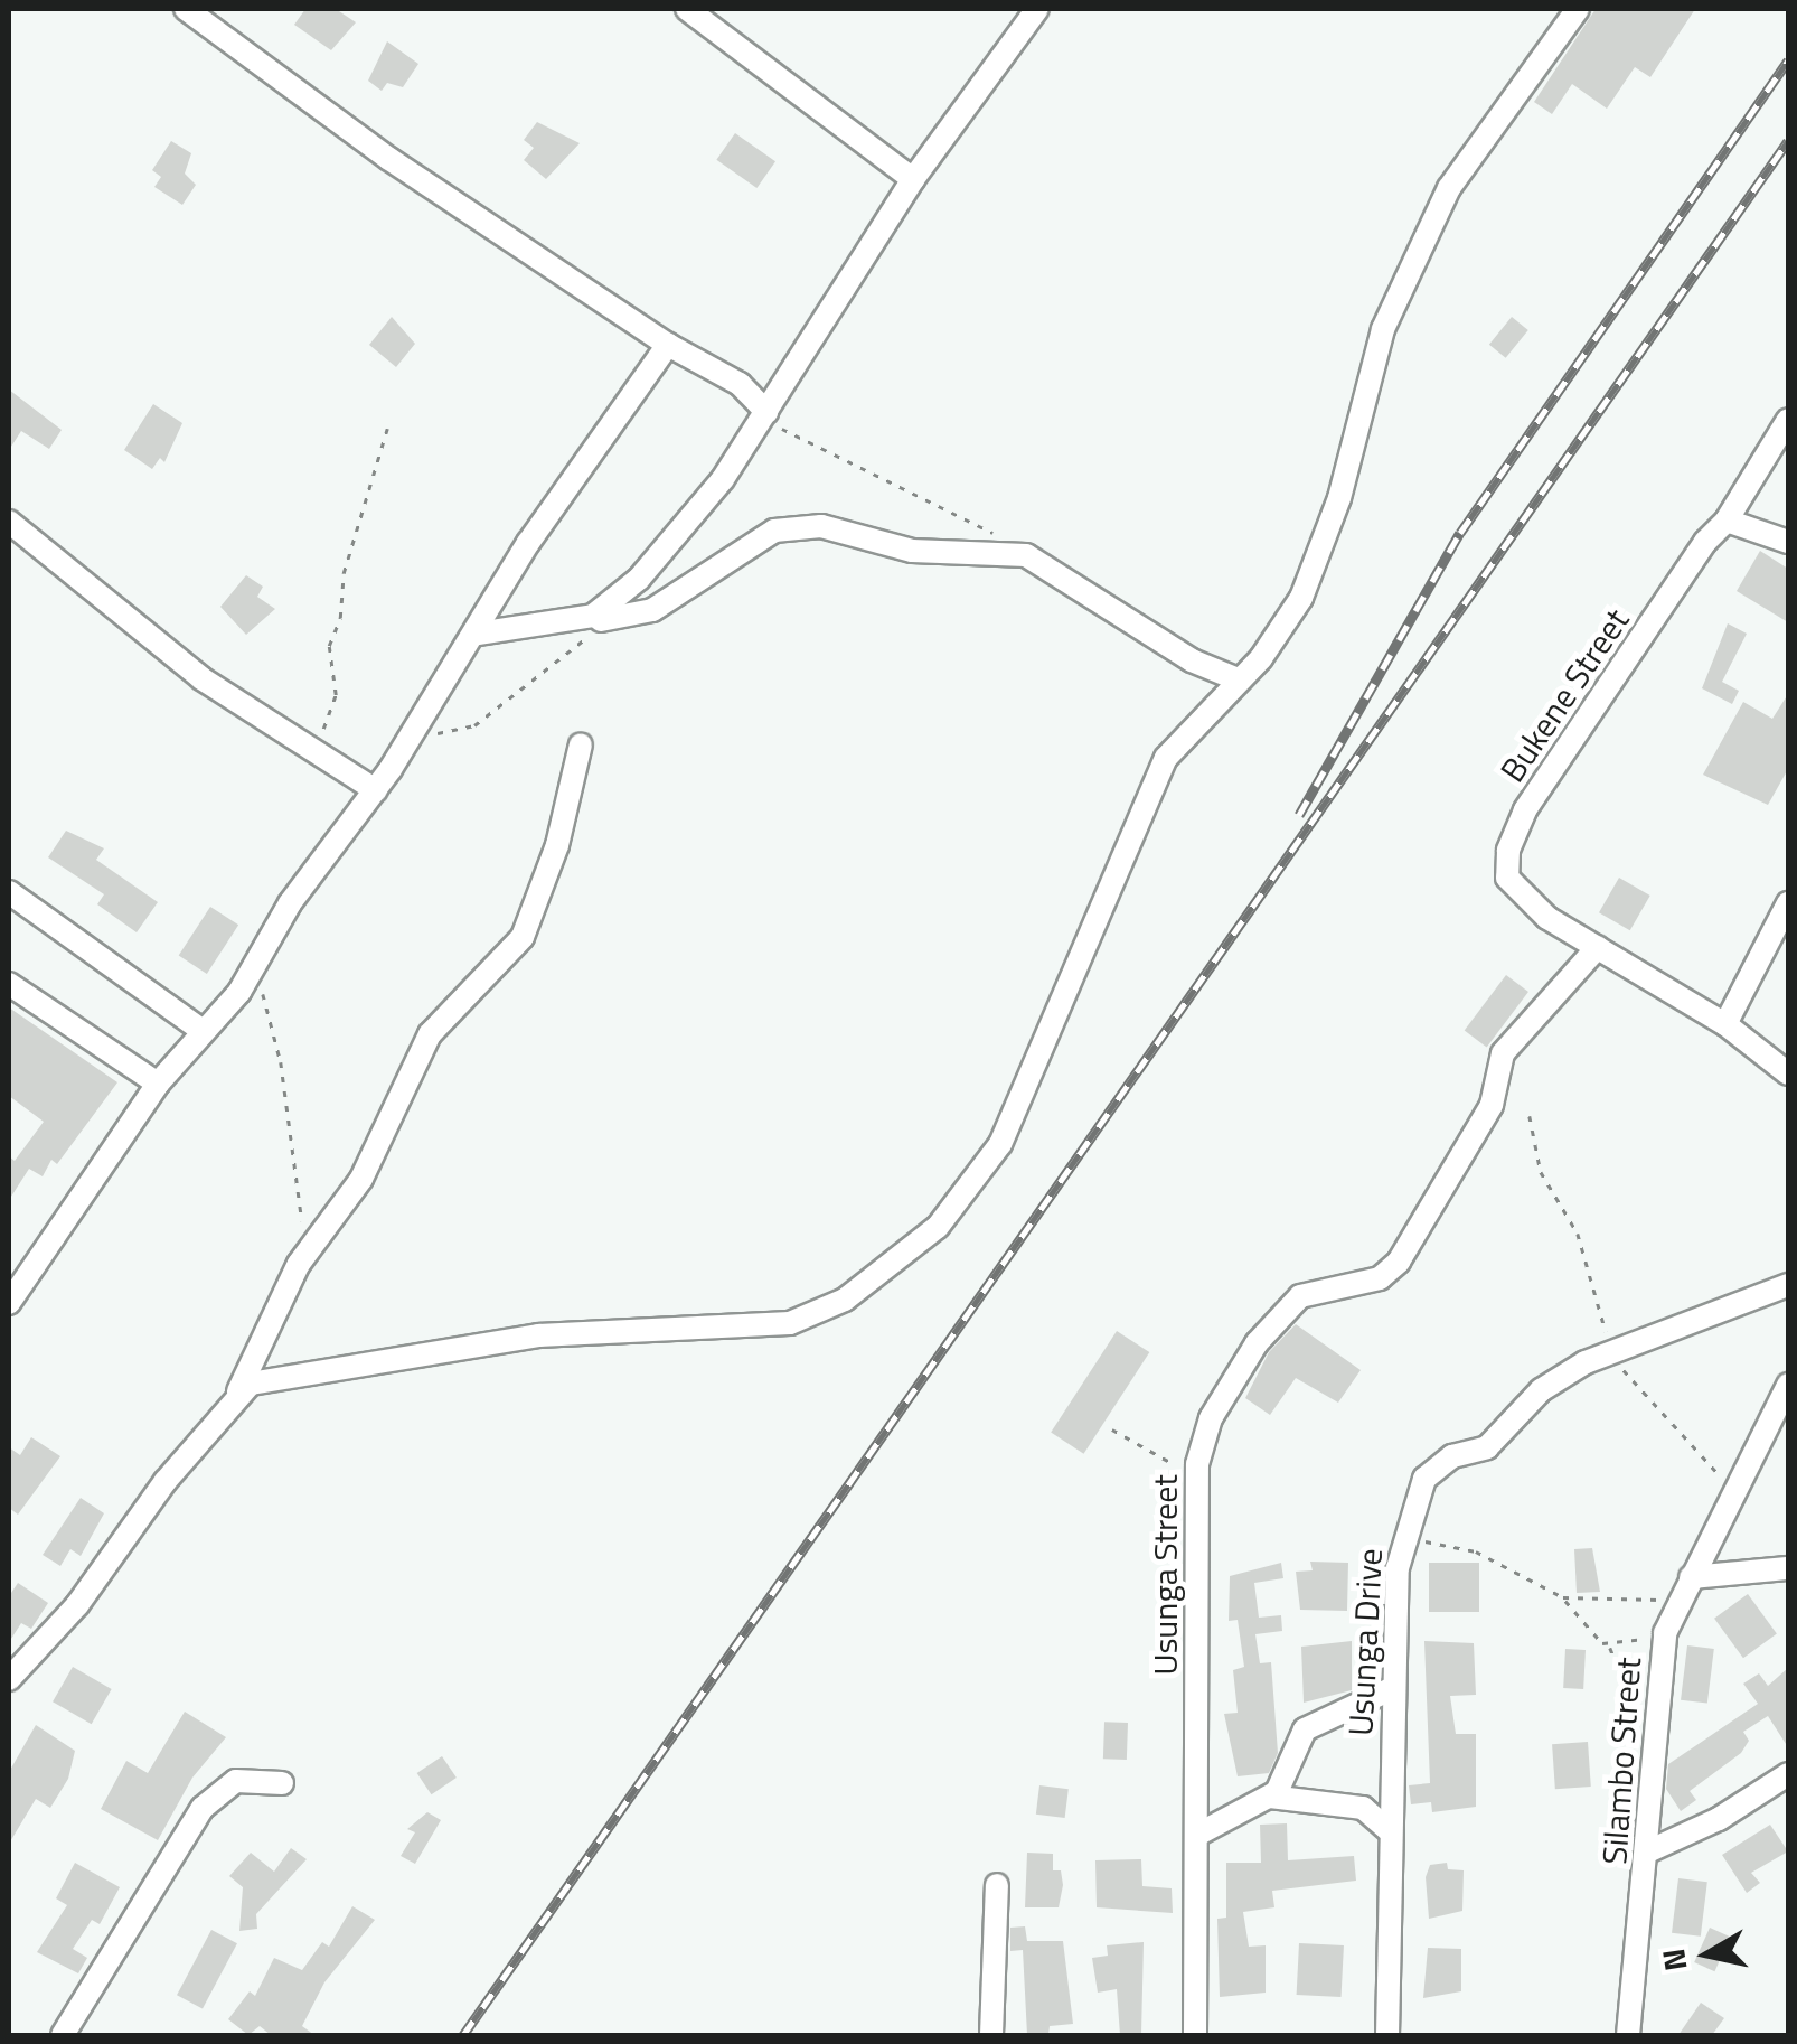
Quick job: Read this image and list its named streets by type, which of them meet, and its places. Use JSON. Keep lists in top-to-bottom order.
{
  "streets": {
    "street": [
      "Bukene Street",
      "Usunga Street",
      "Usunga Drive",
      "Silambo Street"
    ]
  },
  "crossings": [
    ["Bukene Street", "Usunga Street"]
  ],
  "north": "left"
}
